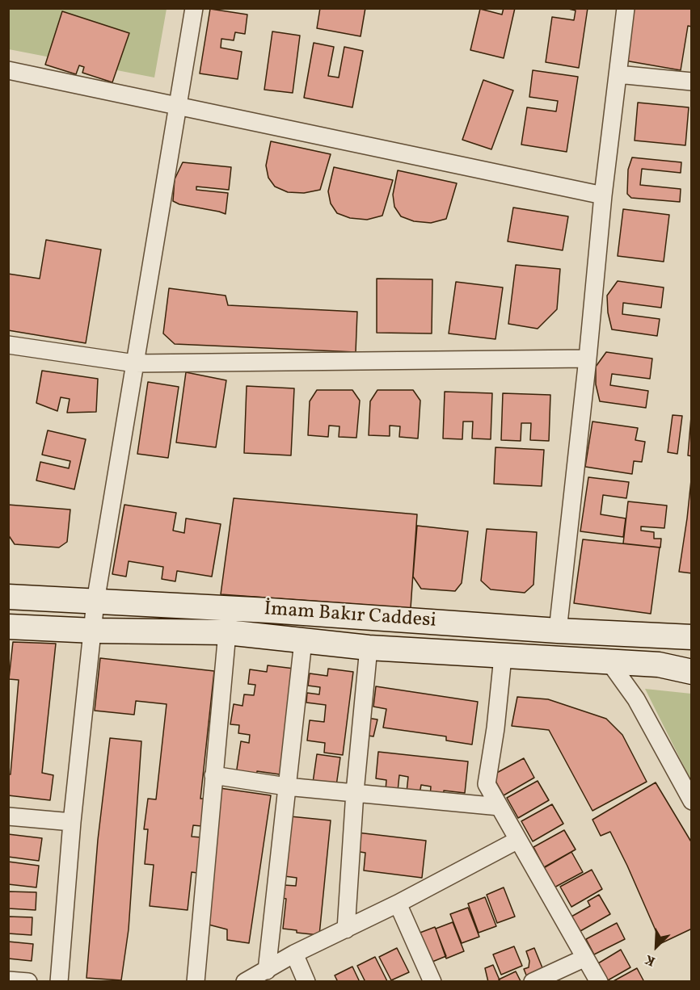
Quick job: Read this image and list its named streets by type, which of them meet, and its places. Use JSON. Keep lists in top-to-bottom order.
{
  "streets": {
    "main road": ["İmam Bakır Caddesi"]
  },
  "north": "bottom left"
}
